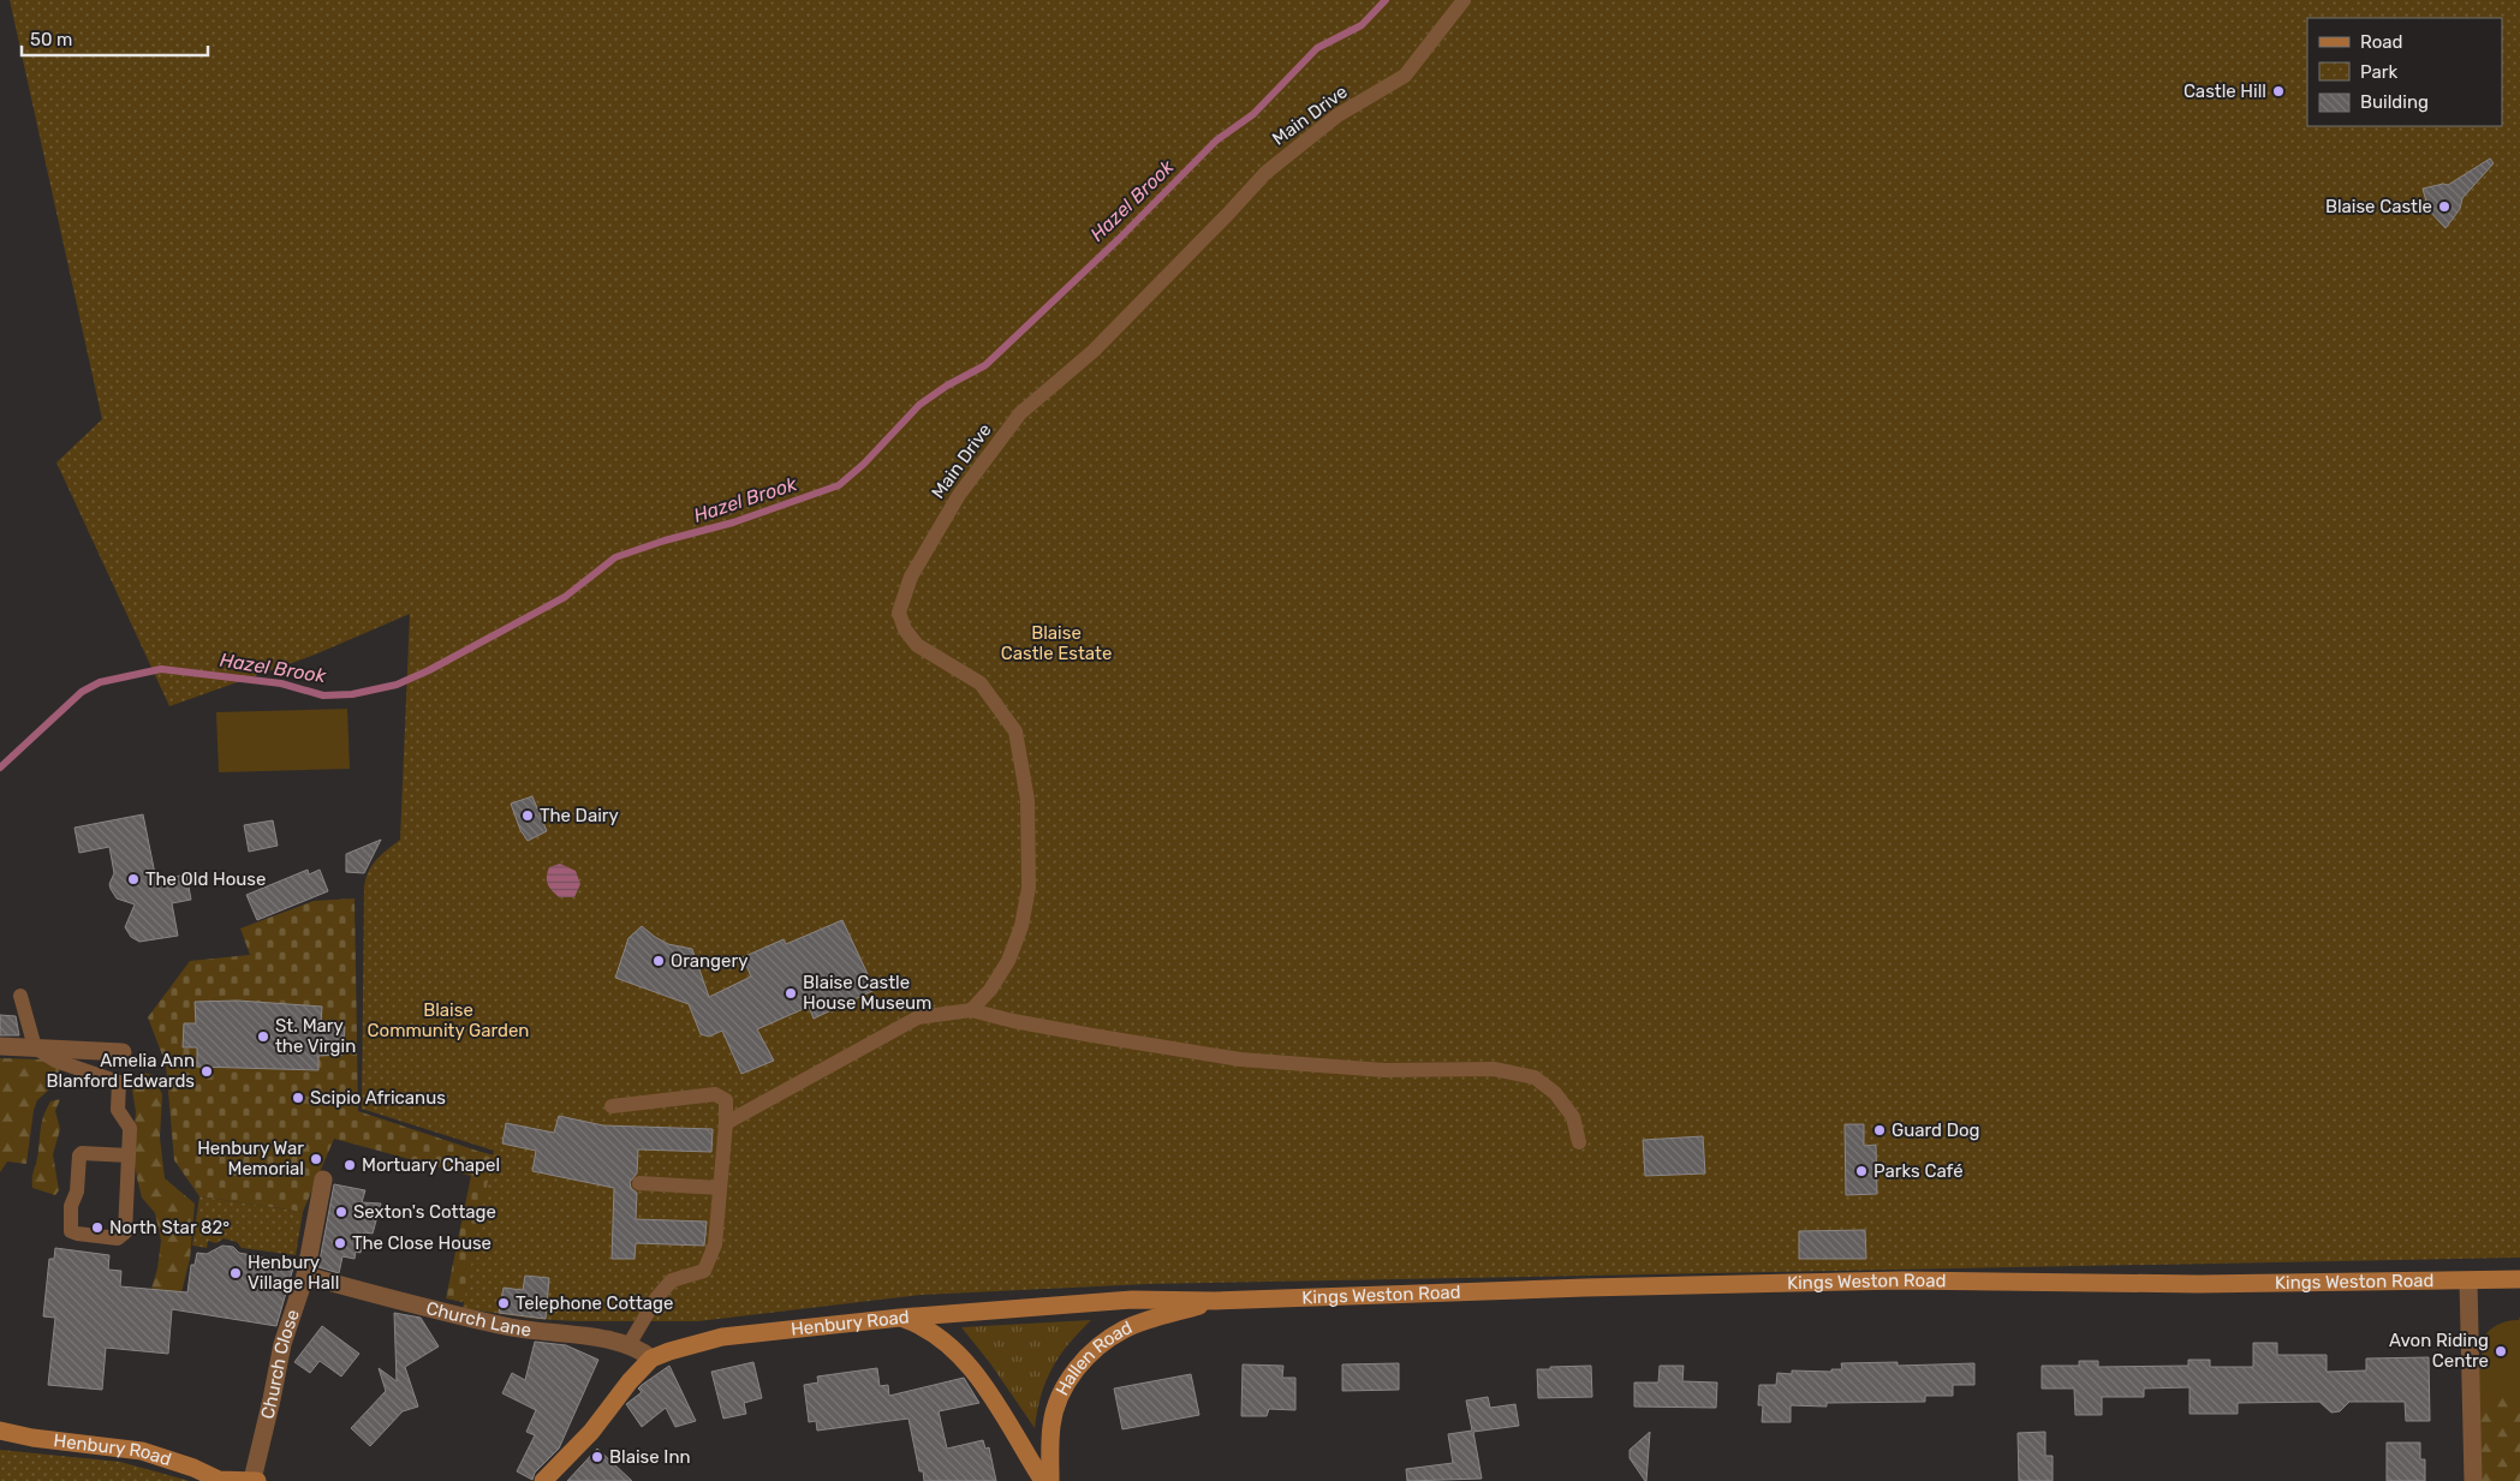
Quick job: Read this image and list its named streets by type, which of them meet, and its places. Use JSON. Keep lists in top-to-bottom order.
{
  "streets": {
    "main road": ["Kings Weston Road", "Henbury Road", "Hallen Road"],
    "street": ["Church Lane", "Church Close"],
    "lane": ["Main Drive"]
  },
  "crossings": [
    ["Kings Weston Road", "Henbury Road"],
    ["Kings Weston Road", "Hallen Road"],
    ["Church Lane", "Henbury Road"],
    ["Church Lane", "Church Close"],
    ["Henbury Road", "Hallen Road"],
    ["Henbury Road", "Church Close"]
  ],
  "water": ["Hazel Brook"],
  "parks": ["Blaise Castle Estate", "Blaise Community Garden"],
  "places": [
    "Castle Hill",
    "Blaise Castle",
    "The Dairy",
    "The Old House",
    "Orangery",
    "Blaise Castle House Museum",
    "St. Mary the Virgin",
    "Amelia Ann Blanford Edwards",
    "Scipio Africanus",
    "Guard Dog",
    "Henbury War Memorial",
    "Mortuary Chapel",
    "Parks Café",
    "Sexton's Cottage",
    "North Star 82°",
    "The Close House",
    "Henbury Village Hall",
    "Telephone Cottage",
    "Avon Riding Centre",
    "Blaise Inn"
  ],
  "legend": ["Road", "Park", "Building"],
  "scale_bar": "50 m"
}
